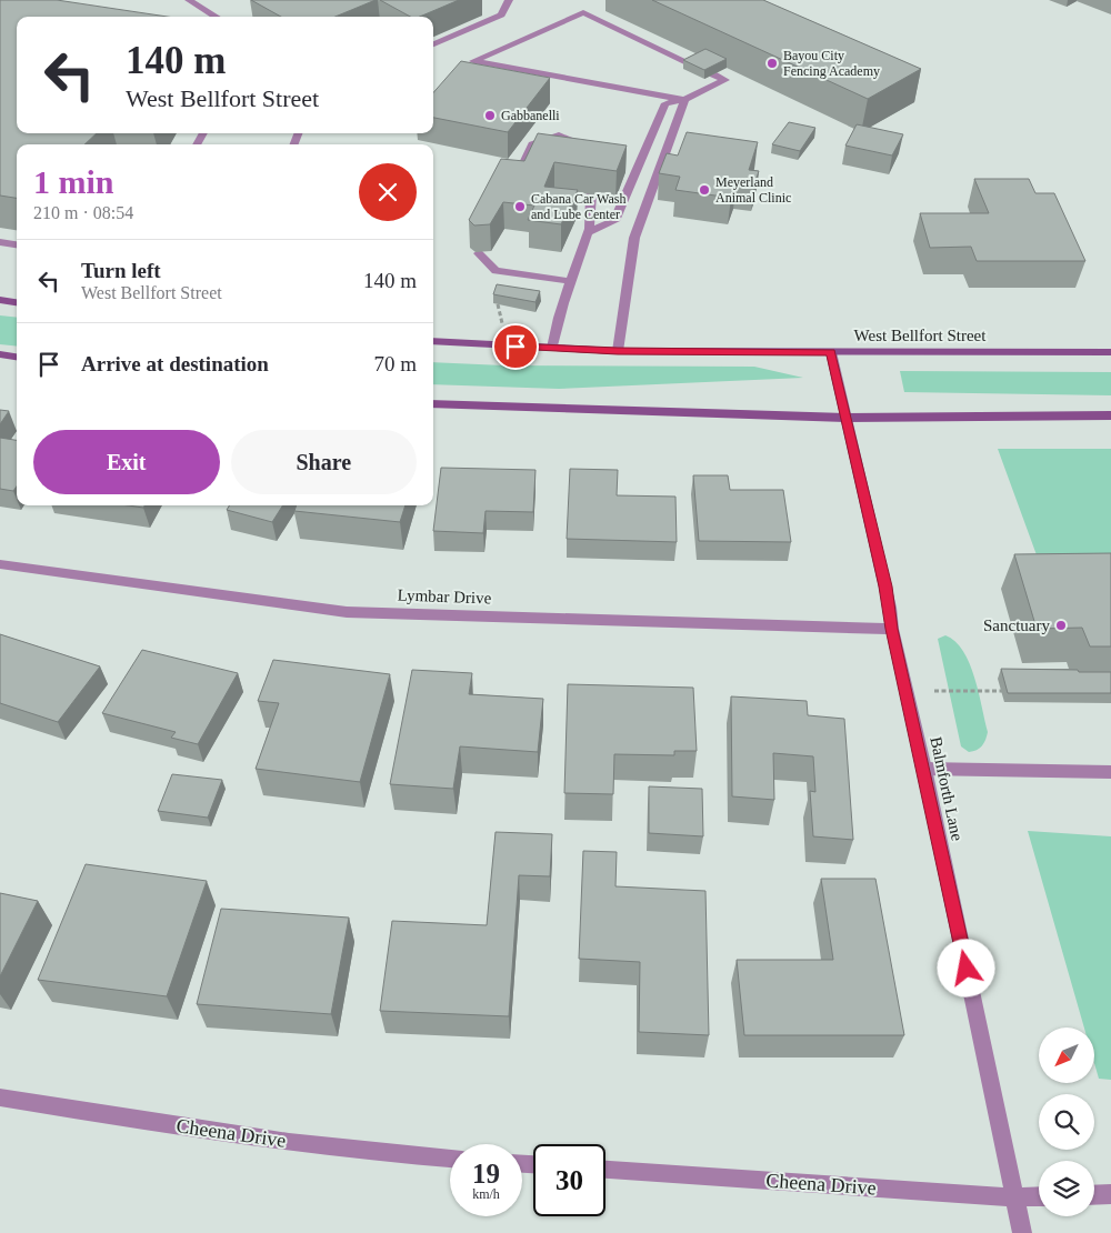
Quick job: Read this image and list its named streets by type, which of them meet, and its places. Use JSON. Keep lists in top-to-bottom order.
{
  "streets": {
    "main road": ["West Bellfort Street"],
    "street": ["Lymbar Drive", "Balmforth Lane", "Cheena Drive"]
  },
  "crossings": [
    ["West Bellfort Street", "Balmforth Lane"],
    ["Lymbar Drive", "Balmforth Lane"],
    ["Balmforth Lane", "Cheena Drive"]
  ],
  "places": [
    "Bayou City Fencing Academy",
    "Gabbanelli",
    "Meyerland Animal Clinic",
    "Cabana Car Wash and Lube Center",
    "Sanctuary"
  ],
  "north": "bottom left",
  "page": {
    "turn": ["140 m", "West Bellfort Street"],
    "heading": ["1 min", "210 m · 08:54"],
    "list": [
      {
        "name": "Turn left",
        "note": "West Bellfort Street",
        "value": "140 m"
      },
      {
        "name": "Arrive at destination",
        "value": "70 m"
      }
    ],
    "buttons": ["Exit", "Share"],
    "speed": "19 km/h",
    "limit": "30"
  }
}
